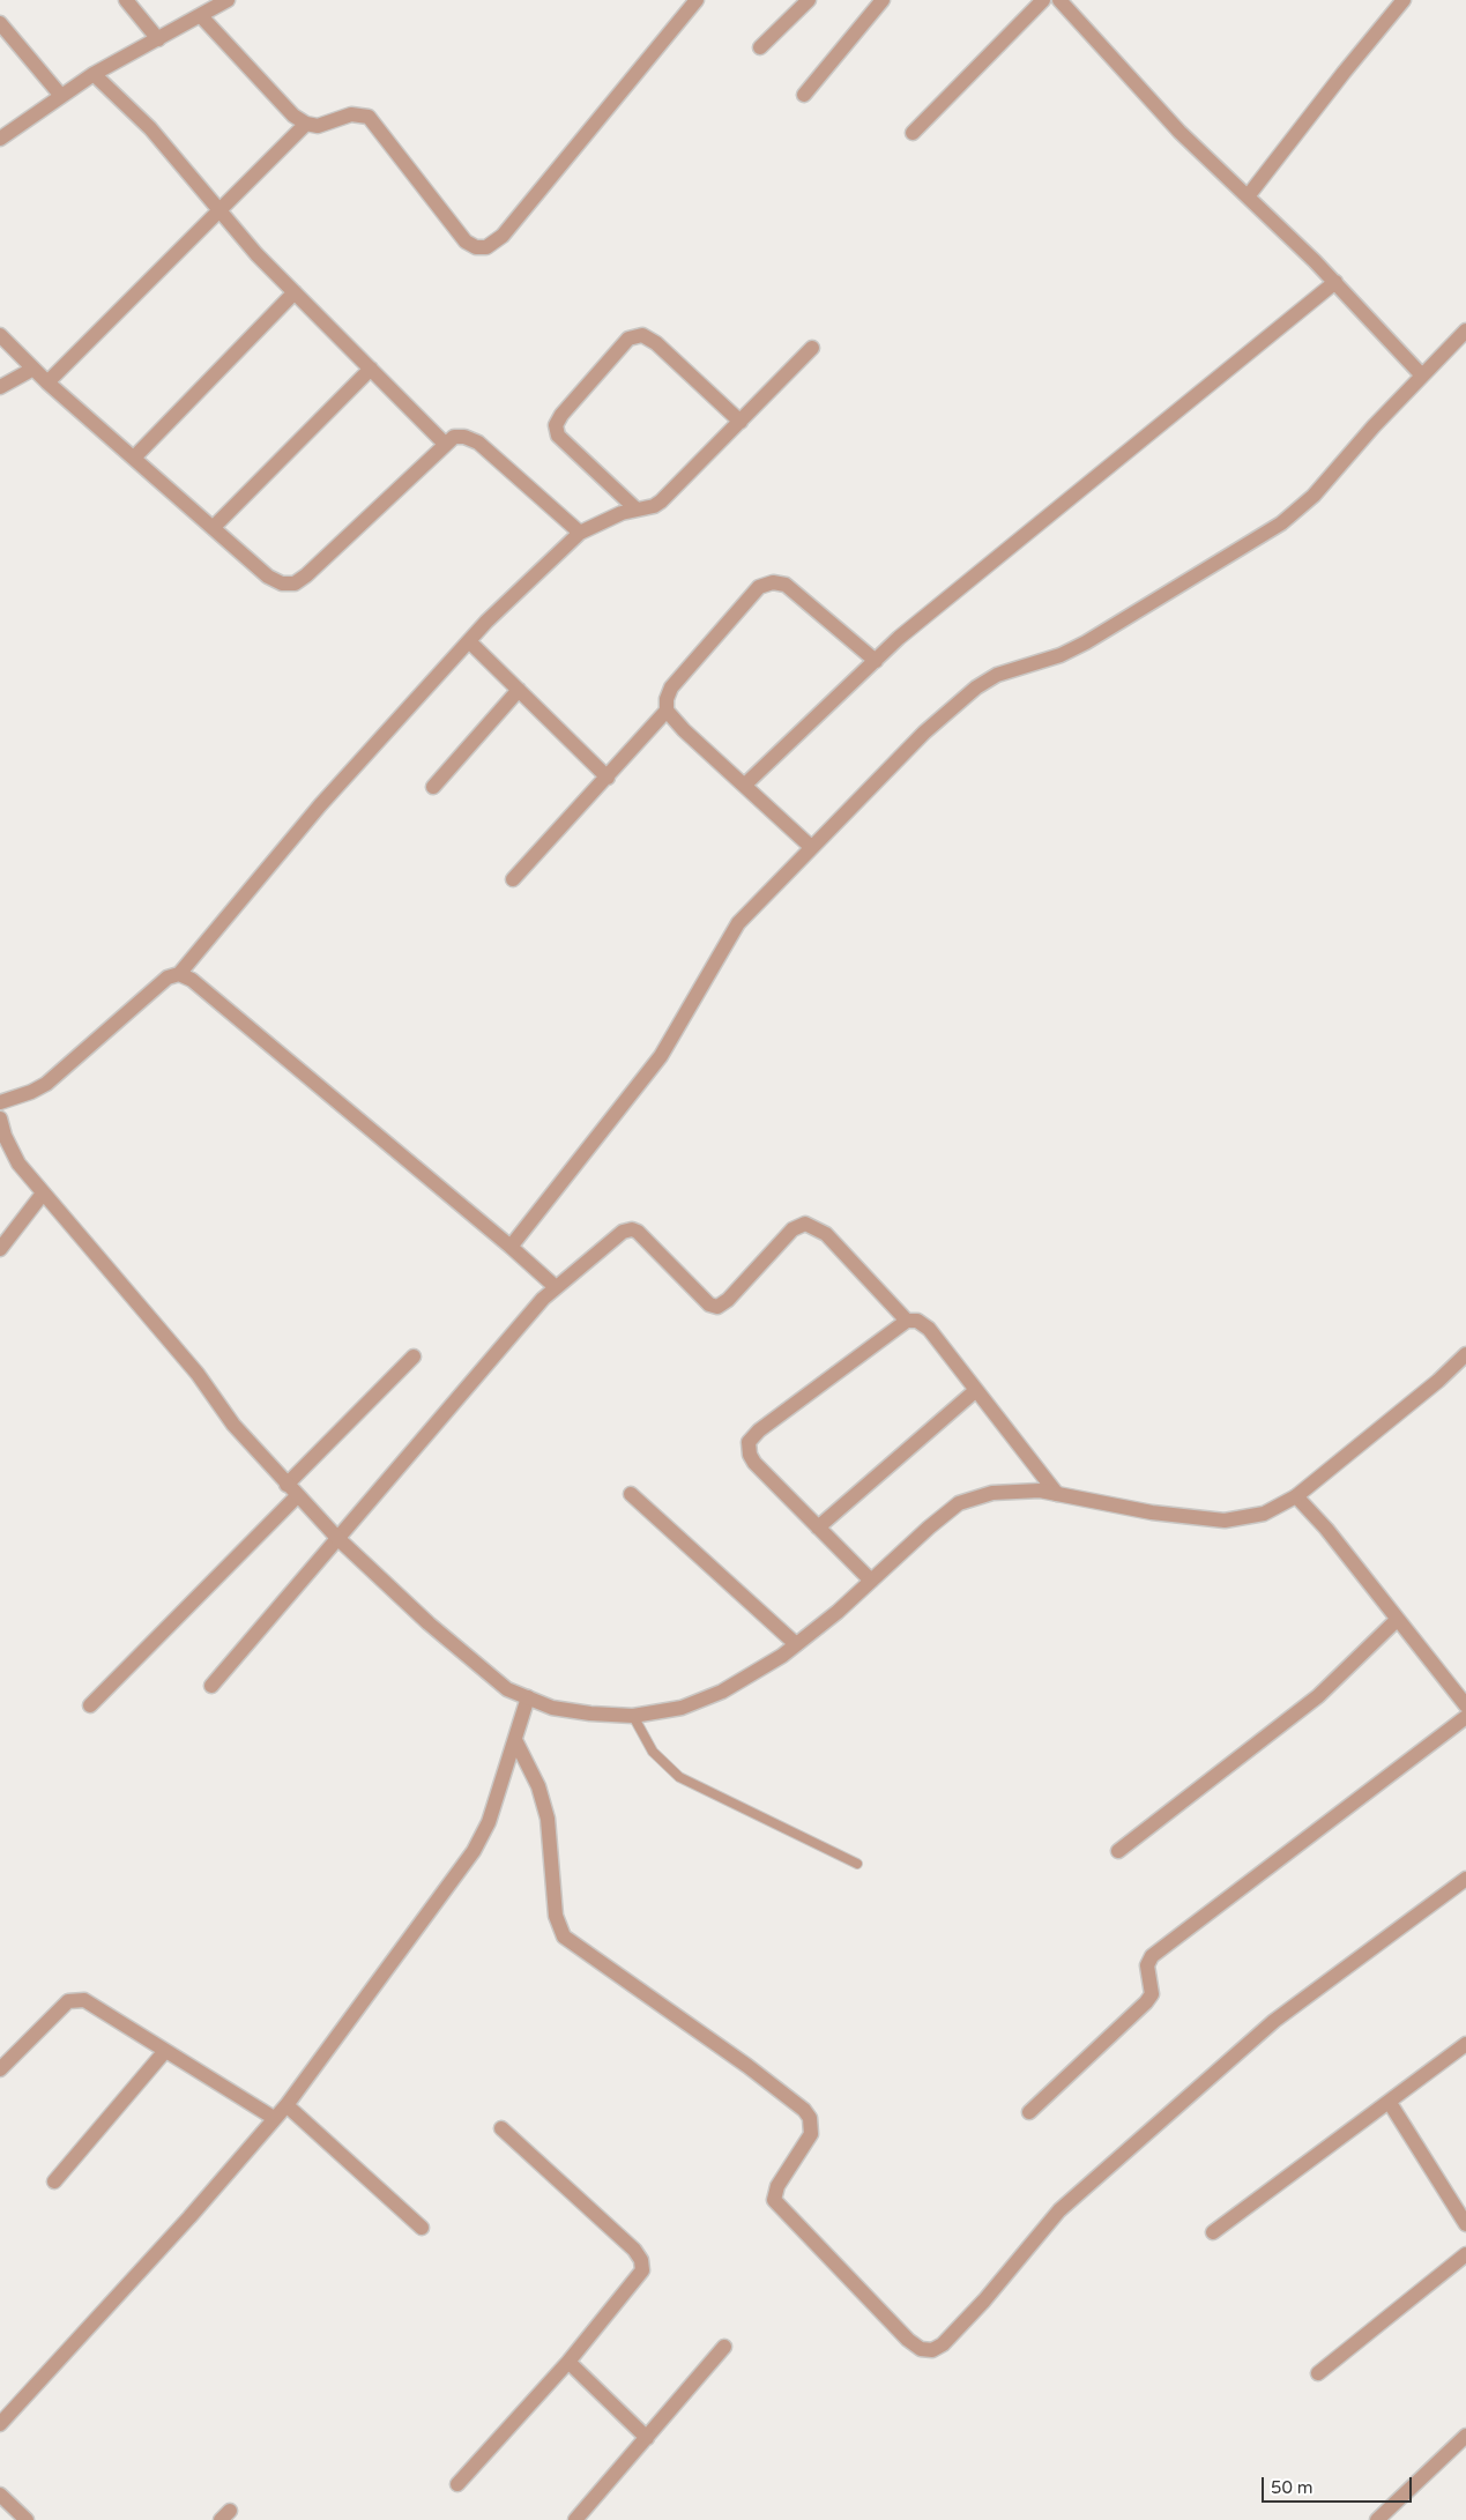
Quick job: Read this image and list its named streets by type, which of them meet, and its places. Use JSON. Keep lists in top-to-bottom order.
{
  "scale_bar": "50 m"
}
